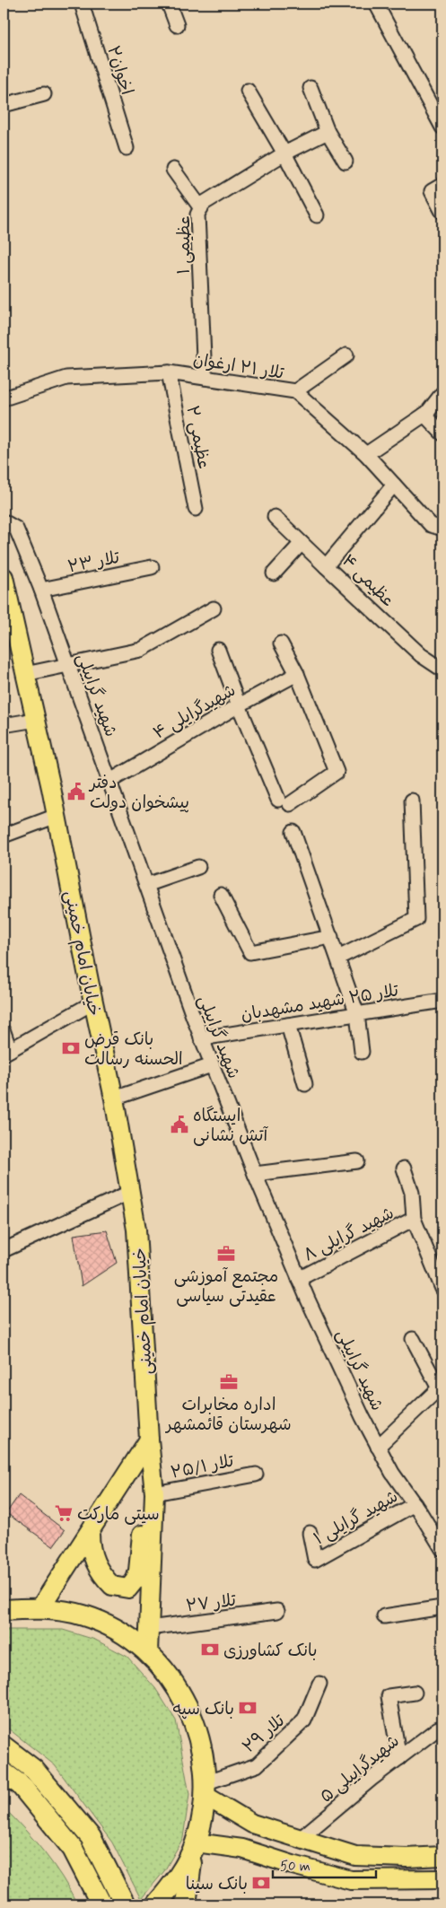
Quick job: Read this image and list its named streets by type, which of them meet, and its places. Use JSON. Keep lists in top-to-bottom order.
{
  "streets": {
    "main road": ["خیابان امام خمینی"],
    "street": [
      "اخوان۲",
      "عظیمی ۱",
      "تلار ۲۱ ارغوان",
      "عظیمی ۲",
      "تلار ۲۳",
      "عظیمی ۴",
      "شهید گراییلی",
      "شهیدگرایلی ۴",
      "تلار ۲۵ شهید مشهدبان",
      "شهید گرایلی ۸",
      "تلار ۲۵/۱",
      "شهید گرایلی ۱",
      "تلار ۲۷",
      "تلار ۲۹",
      "شهیدگراییلی ۵"
    ]
  },
  "crossings": [
    ["عظیمی ۱", "تلار ۲۱ ارغوان"],
    ["تلار ۲۱ ارغوان", "عظیمی ۲"],
    ["تلار ۲۱ ارغوان", "عظیمی ۴"],
    ["تلار ۲۳", "شهید گراییلی"],
    ["شهید گراییلی", "شهیدگرایلی ۴"],
    ["شهید گراییلی", "تلار ۲۵ شهید مشهدبان"],
    ["شهید گراییلی", "شهید گرایلی ۸"],
    ["شهید گراییلی", "شهید گرایلی ۱"],
    ["خیابان امام خمینی", "تلار ۲۵/۱"],
    ["خیابان امام خمینی", "تلار ۲۷"]
  ],
  "places": {
    "public building": ["دفتر پیشخوان دولت", "ایستگاه آتش نشانی"],
    "bank": [
      "بانک قرض الحسنه رسالت",
      "بانک کشاورزی",
      "بانک سپه",
      "بانک سینا"
    ],
    "office": ["مجتمع آموزشی عقیدتی سیاسی", "اداره مخابرات شهرستان قائمشهر"],
    "supermarket": ["سیتی مارکت"]
  },
  "scale_bar": "50 m"
}
